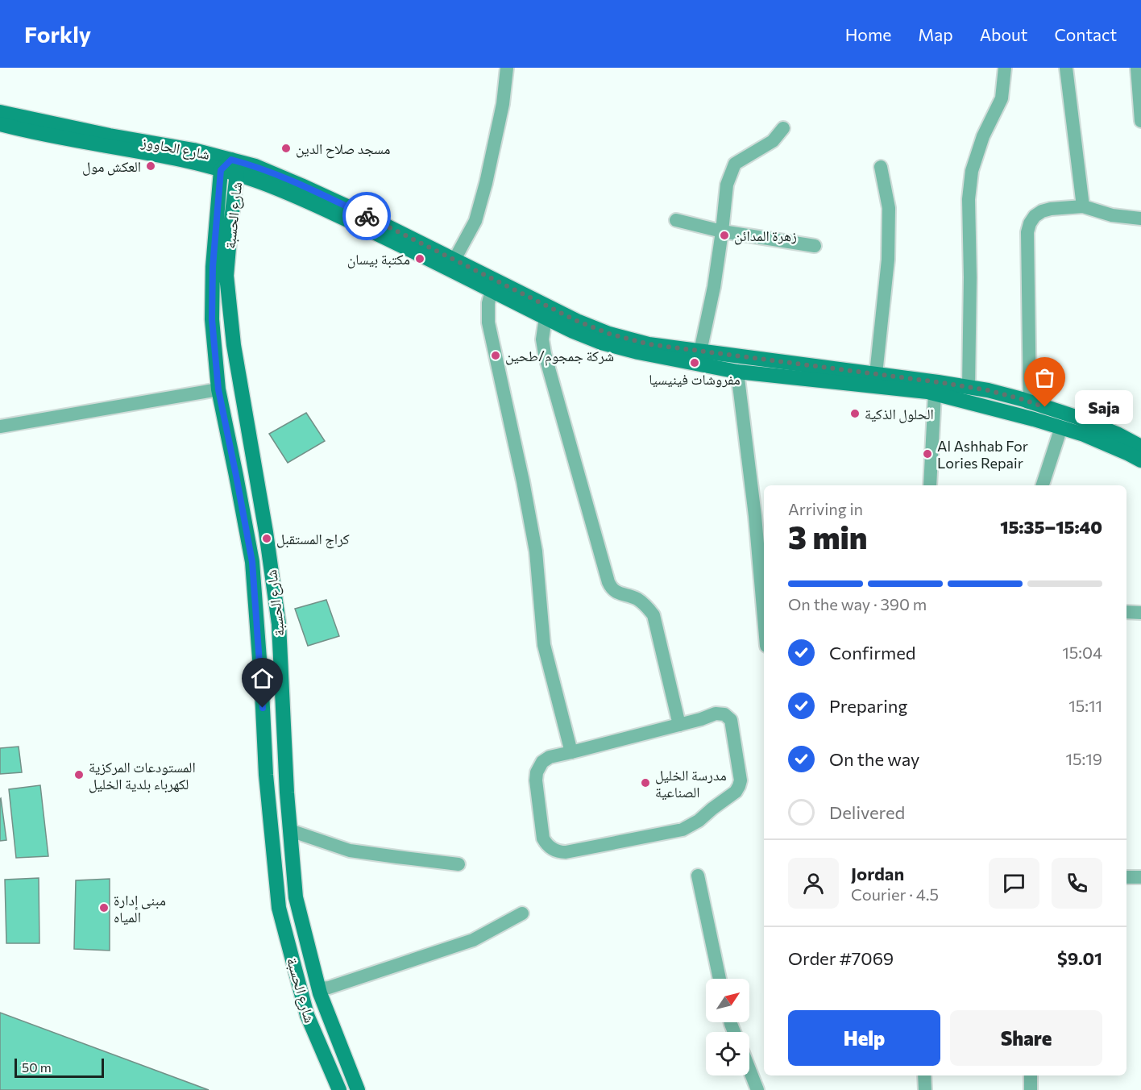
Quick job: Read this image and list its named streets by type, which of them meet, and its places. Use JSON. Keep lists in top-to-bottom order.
{
  "streets": {
    "main road": ["شارع الحاووز", "شارع الحسبة"]
  },
  "crossings": [
    ["شارع الحاووز", "شارع الحسبة"]
  ],
  "places": [
    "مسجد صلاح الدين",
    "العكش مول",
    "زهرة المدائن",
    "مكتبة بيسان",
    "شركة جمجوم/طحين",
    "مفروشات فينيسيا",
    "Saja",
    "الحلول الذكية",
    "Al Ashhab For Lories Repair",
    "كراج المستقبل",
    "المستودعات المركزية لكهرباء بلدية الخليل",
    "مدرسة الخليل الصناعية",
    "مبنى إدارة المياه"
  ],
  "scale_bar": "50 m",
  "north": "top right",
  "page": {
    "header": "Forkly",
    "nav": [
      "Home",
      "Map",
      "About",
      "Contact"
    ],
    "bubble": "Saja",
    "heading": ["3 min", "Arriving in", "15:35–15:40"],
    "panel": [
      "Jordan",
      "Courier · 4.5",
      "Order #7069",
      "$9.01"
    ],
    "bar": "On the way · 390 m",
    "list": [
      ["Confirmed", "15:04"],
      ["Preparing", "15:11"],
      ["On the way", "15:19"],
      "Delivered"
    ],
    "buttons": ["Help", "Share"],
    "scale": "50 m"
  }
}
